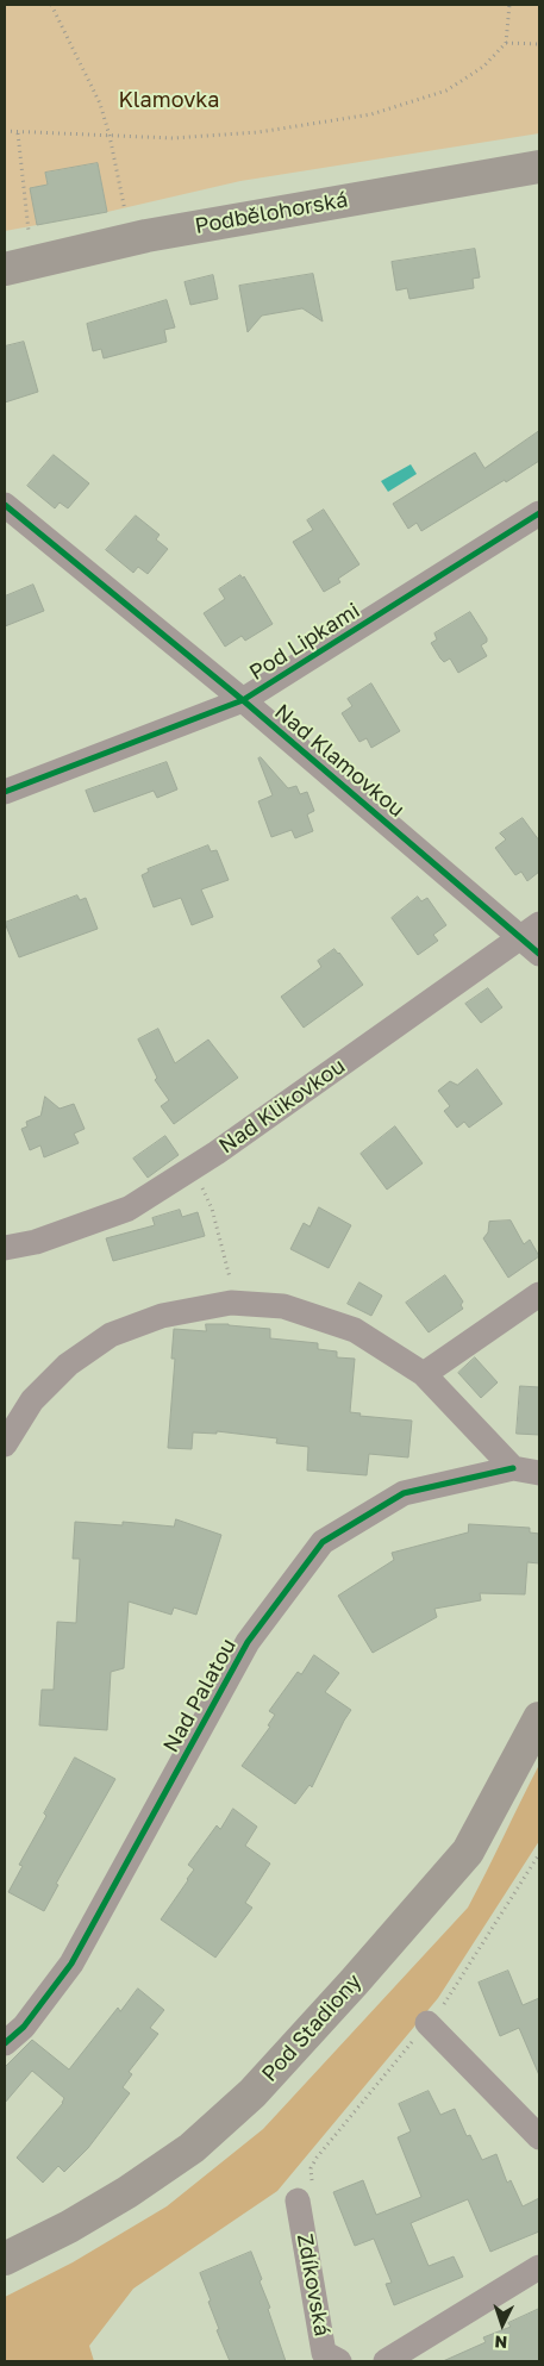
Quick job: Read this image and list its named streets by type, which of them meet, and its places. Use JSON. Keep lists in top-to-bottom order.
{
  "streets": {
    "main road": ["Podbělohorská", "Pod Stadiony"],
    "street": [
      "Pod Lipkami",
      "Nad Klamovkou",
      "Nad Klikovkou",
      "Nad Palatou",
      "Zdíkovská"
    ]
  },
  "crossings": [
    ["Pod Lipkami", "Nad Klamovkou"],
    ["Nad Klamovkou", "Nad Klikovkou"]
  ],
  "parks": ["Klamovka"],
  "north": "bottom"
}
